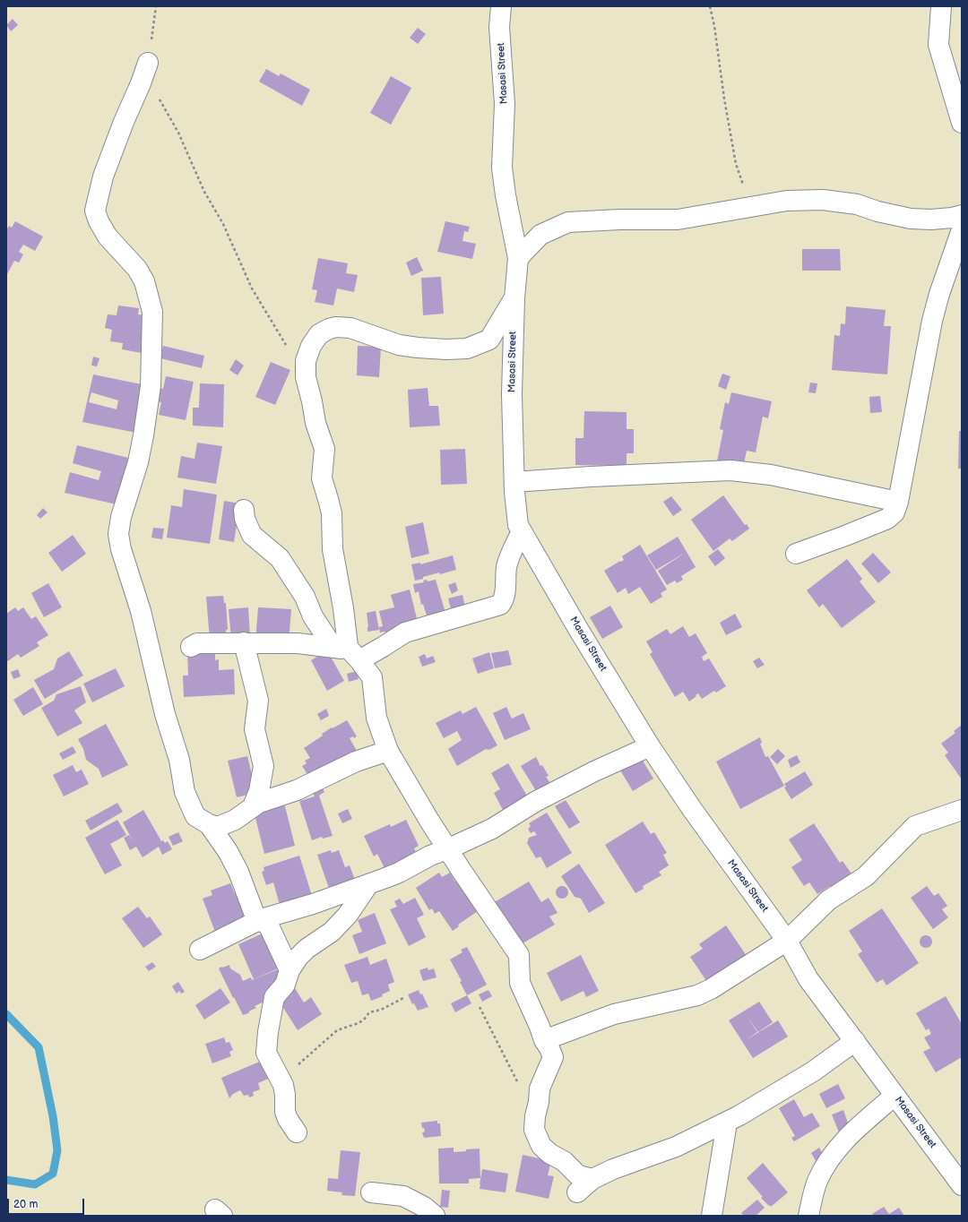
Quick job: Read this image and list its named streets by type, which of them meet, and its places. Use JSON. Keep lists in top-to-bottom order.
{
  "streets": {
    "street": ["Masasi Street"]
  },
  "scale_bar": "20 m"
}
